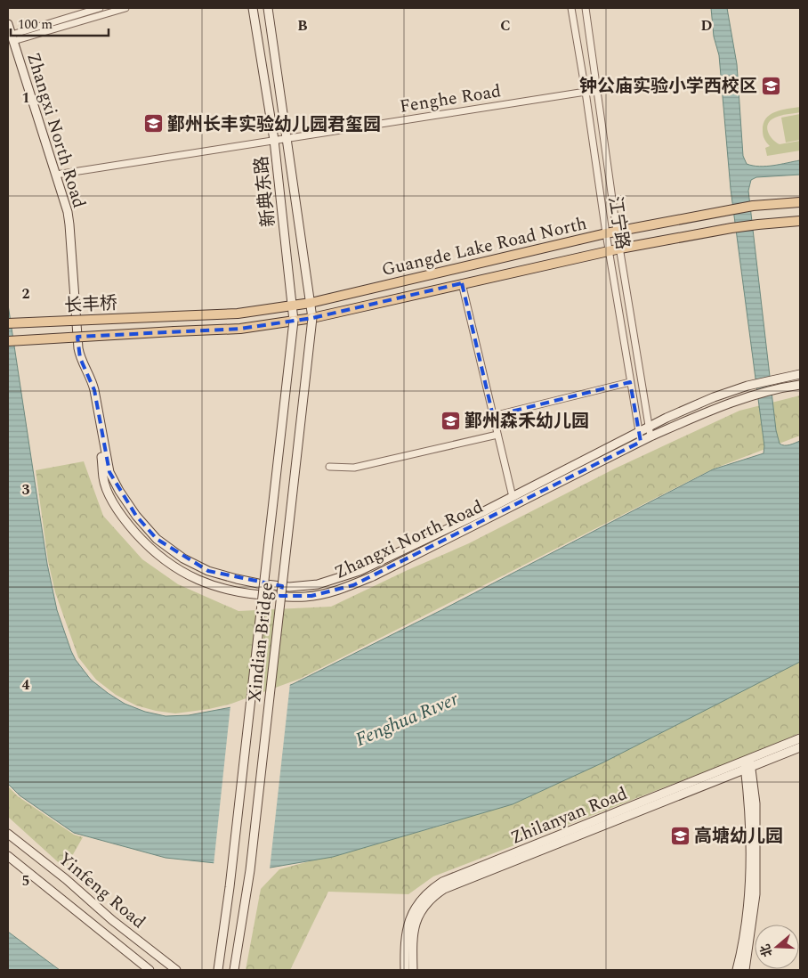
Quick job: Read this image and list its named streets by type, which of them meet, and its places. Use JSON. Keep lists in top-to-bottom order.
{
  "streets": {
    "main road": ["Guangde Lake Road North", "长丰桥"],
    "street": [
      "Fenghe Road",
      "Zhangxi North Road",
      "新典东路",
      "江宁路",
      "Xindian Bridge",
      "Zhilanyan Road",
      "Yinfeng Road"
    ]
  },
  "crossings": [
    ["Fenghe Road", "Zhangxi North Road"],
    ["Fenghe Road", "新典东路"],
    ["Fenghe Road", "江宁路"],
    ["Zhangxi North Road", "江宁路"],
    ["新典东路", "Guangde Lake Road North"],
    ["新典东路", "Xindian Bridge"],
    ["江宁路", "Guangde Lake Road North"],
    ["Guangde Lake Road North", "长丰桥"],
    ["Guangde Lake Road North", "Xindian Bridge"]
  ],
  "water": ["Fenghua Rıver"],
  "places": {
    "school or university": [
      "钟公庙实验小学西校区",
      "鄞州长丰实验幼儿园君玺园",
      "鄞州森禾幼儿园",
      "高塘幼儿园"
    ]
  },
  "scale_bar": "100 m",
  "north": "left",
  "grid": {
    "columns": ["B", "C", "D"],
    "rows": [
      "1",
      "2",
      "3",
      "4",
      "5"
    ]
  }
}
